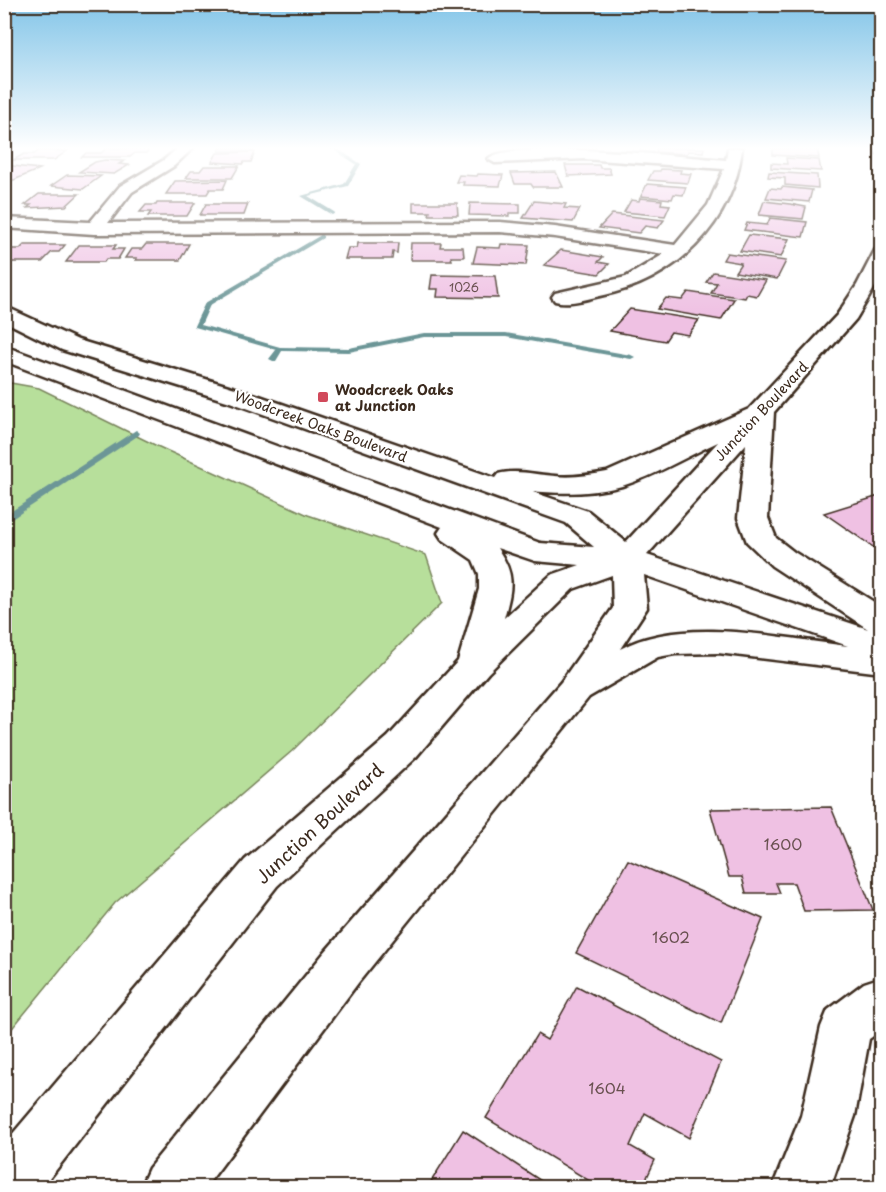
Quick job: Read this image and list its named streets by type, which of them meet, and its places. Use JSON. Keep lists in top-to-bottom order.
{
  "streets": {
    "main road": ["Junction Boulevard", "Woodcreek Oaks Boulevard"]
  },
  "crossings": [
    ["Junction Boulevard", "Woodcreek Oaks Boulevard"]
  ],
  "places": {
    "transit": ["Woodcreek Oaks at Junction"]
  },
  "house_numbers": [
    "1026",
    "1600",
    "1602",
    "1604"
  ]
}
